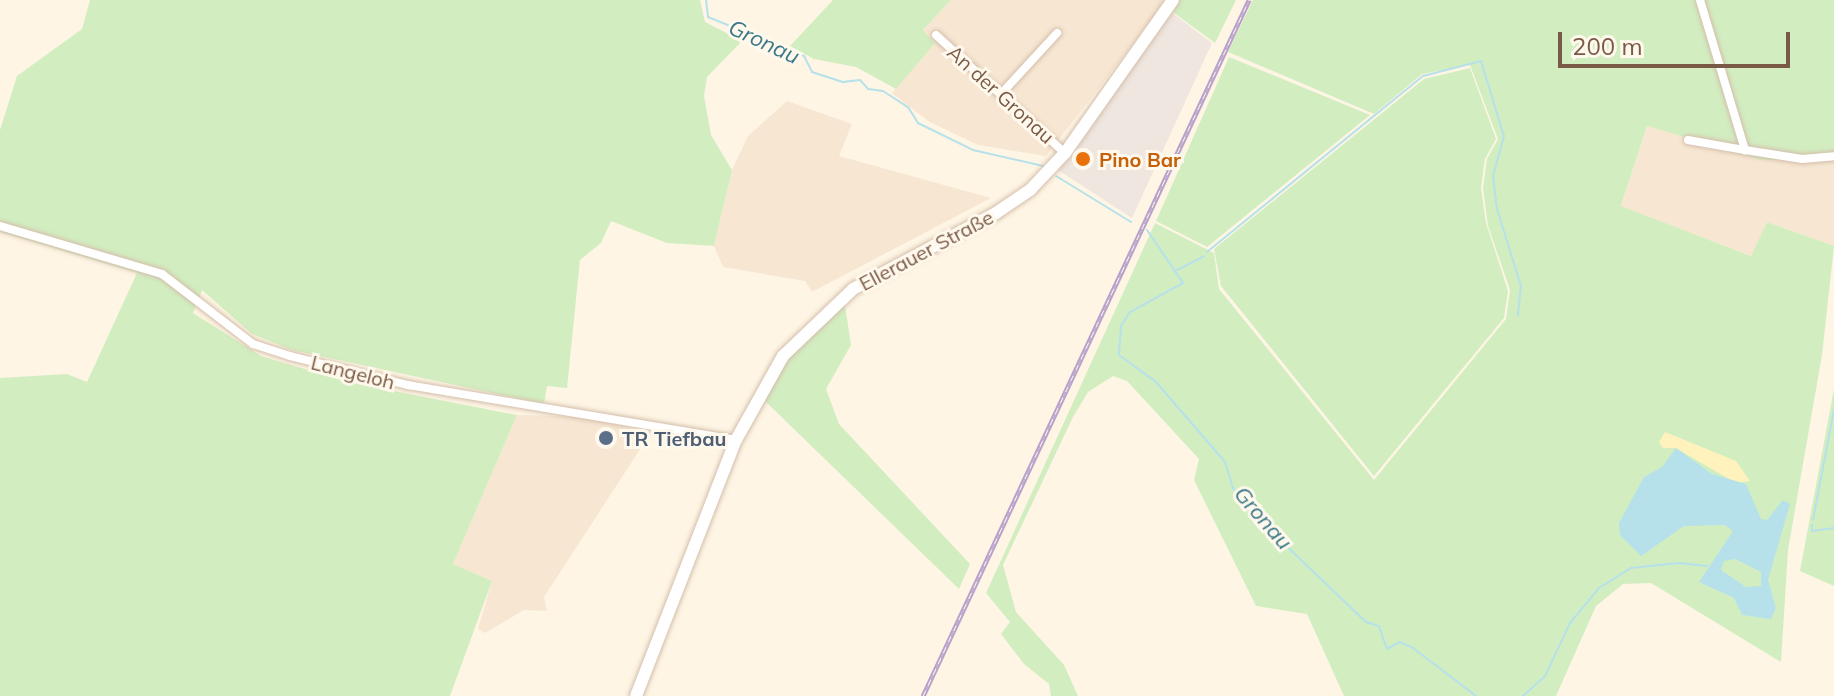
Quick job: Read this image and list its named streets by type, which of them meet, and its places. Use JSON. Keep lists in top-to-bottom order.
{
  "streets": {
    "main road": ["Ellerauer Straße"],
    "street": ["An der Gronau", "Langeloh"]
  },
  "crossings": [
    ["An der Gronau", "Ellerauer Straße"],
    ["Ellerauer Straße", "Langeloh"]
  ],
  "water": ["Gronau"],
  "places": ["Pino Bar", "TR Tiefbau"],
  "scale_bar": "200 m"
}
